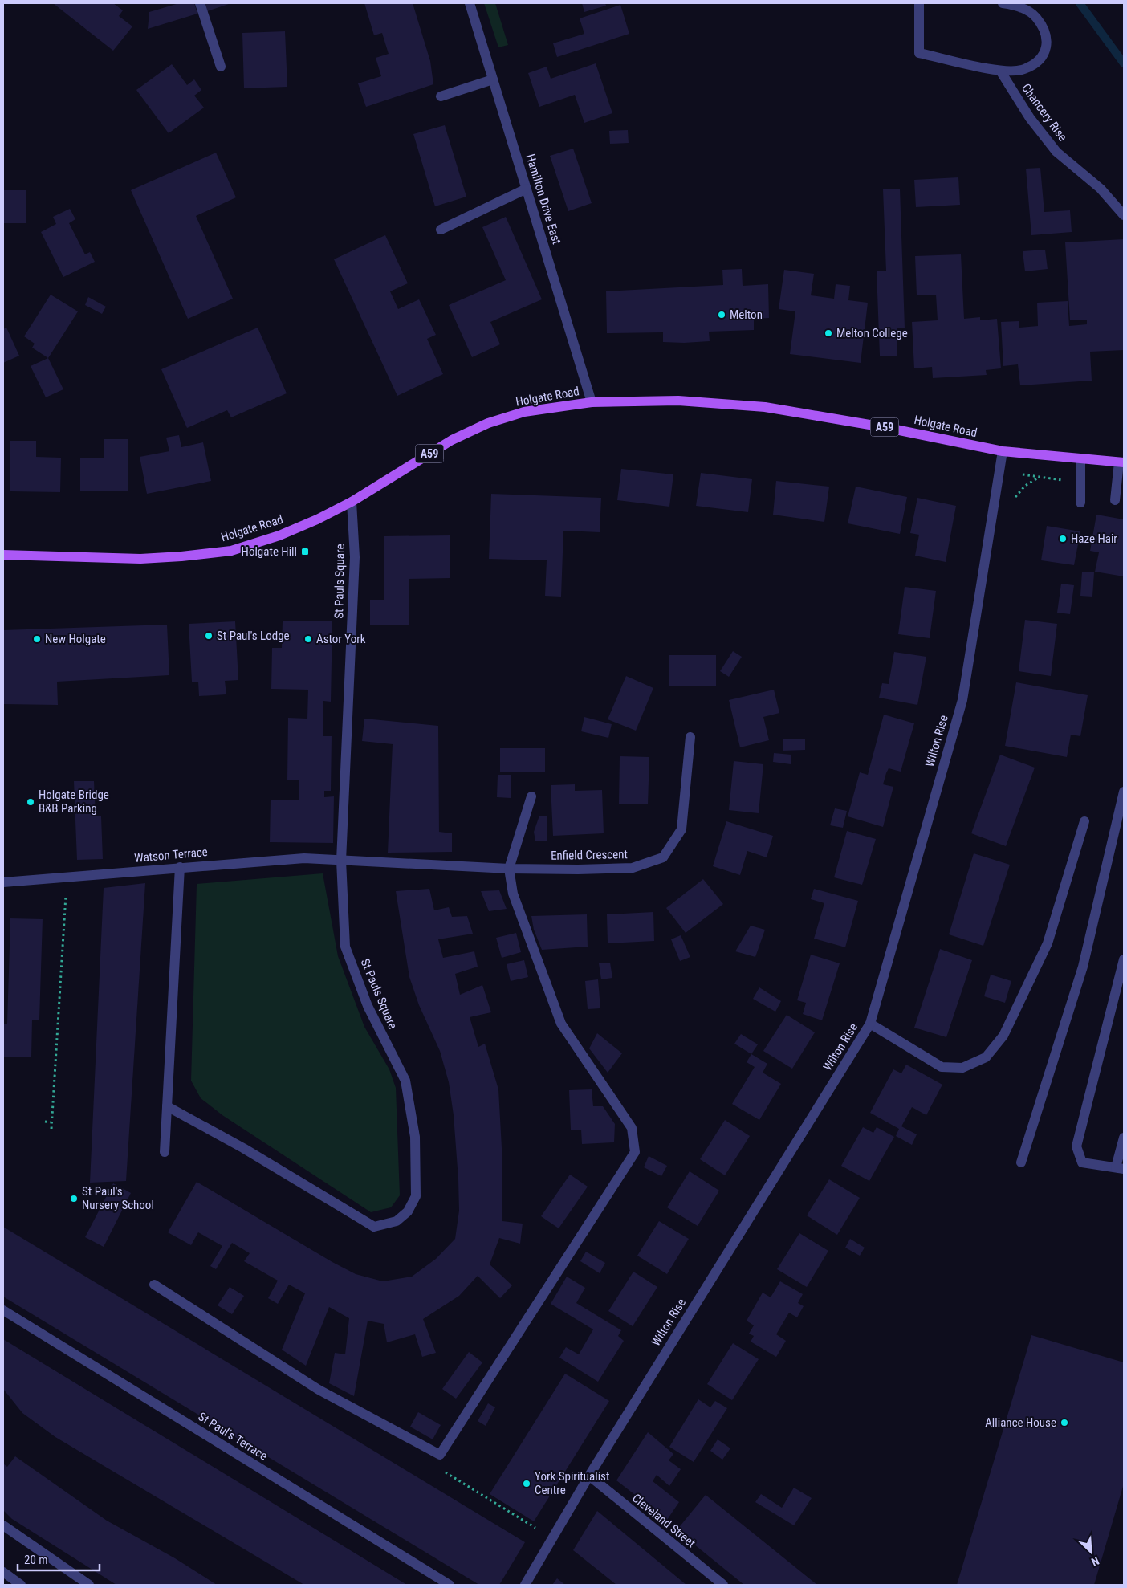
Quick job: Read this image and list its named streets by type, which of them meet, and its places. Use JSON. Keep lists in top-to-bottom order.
{
  "streets": {
    "main road": ["Holgate Road", "A59"],
    "street": [
      "Chancery Rise",
      "Hamilton Drive East",
      "St Pauls Square",
      "Wilton Rise",
      "Watson Terrace",
      "Enfield Crescent",
      "St Paul's Terrace",
      "Cleveland Street"
    ]
  },
  "crossings": [
    ["Hamilton Drive East", "Holgate Road"],
    ["Holgate Road", "St Pauls Square"],
    ["Holgate Road", "Wilton Rise"],
    ["St Pauls Square", "Watson Terrace"],
    ["St Pauls Square", "Enfield Crescent"],
    ["Wilton Rise", "Cleveland Street"],
    ["Watson Terrace", "Enfield Crescent"]
  ],
  "places": {
    "other": [
      "Melton",
      "Melton College",
      "Haze Hair",
      "St Paul's Lodge",
      "New Holgate",
      "Astor York",
      "Holgate Bridge B&B Parking",
      "St Paul's Nursery School",
      "Alliance House",
      "York Spiritualist Centre"
    ],
    "transit": ["Holgate Hill"]
  },
  "scale_bar": "20 m",
  "north": "bottom right"
}
